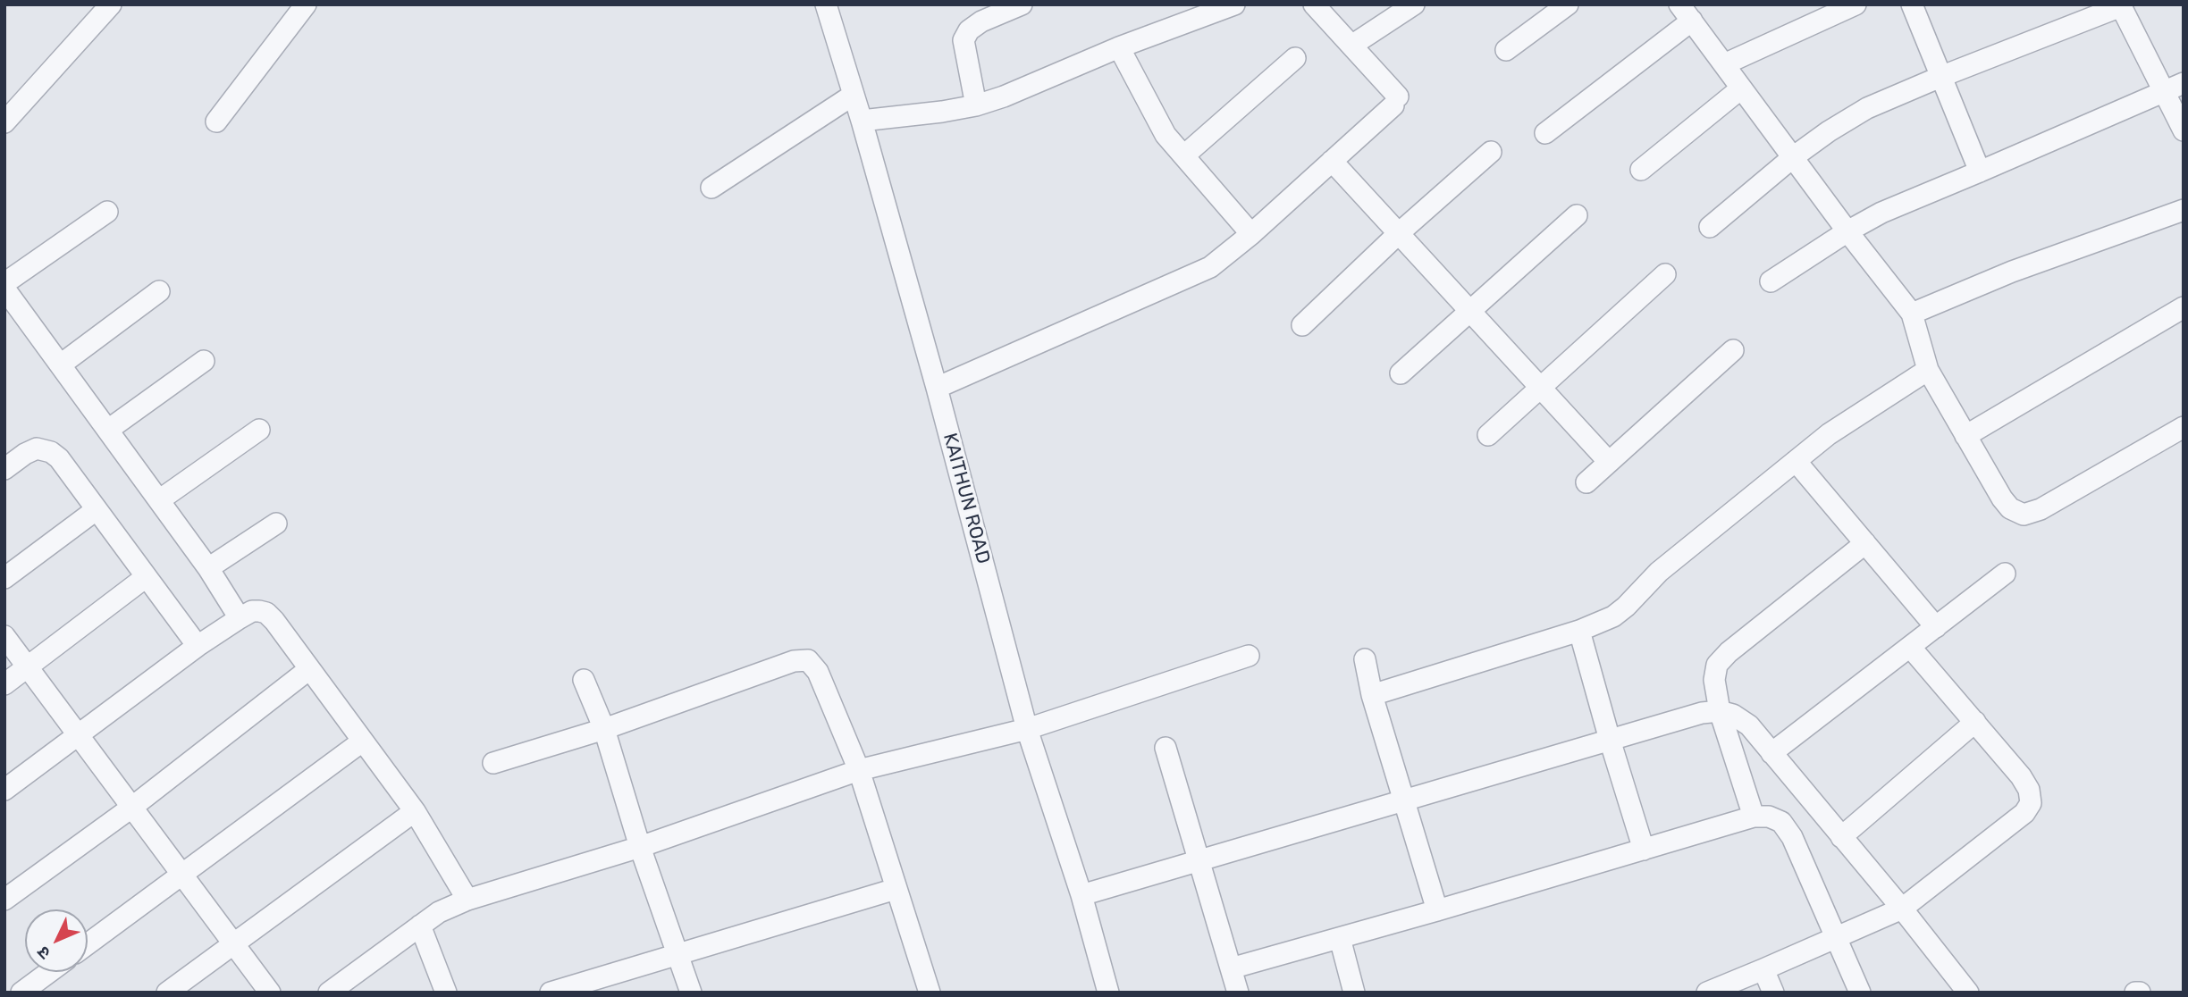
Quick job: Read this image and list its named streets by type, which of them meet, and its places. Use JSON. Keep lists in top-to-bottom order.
{
  "streets": {
    "street": ["KAITHUN ROAD"]
  },
  "north": "bottom left"
}
